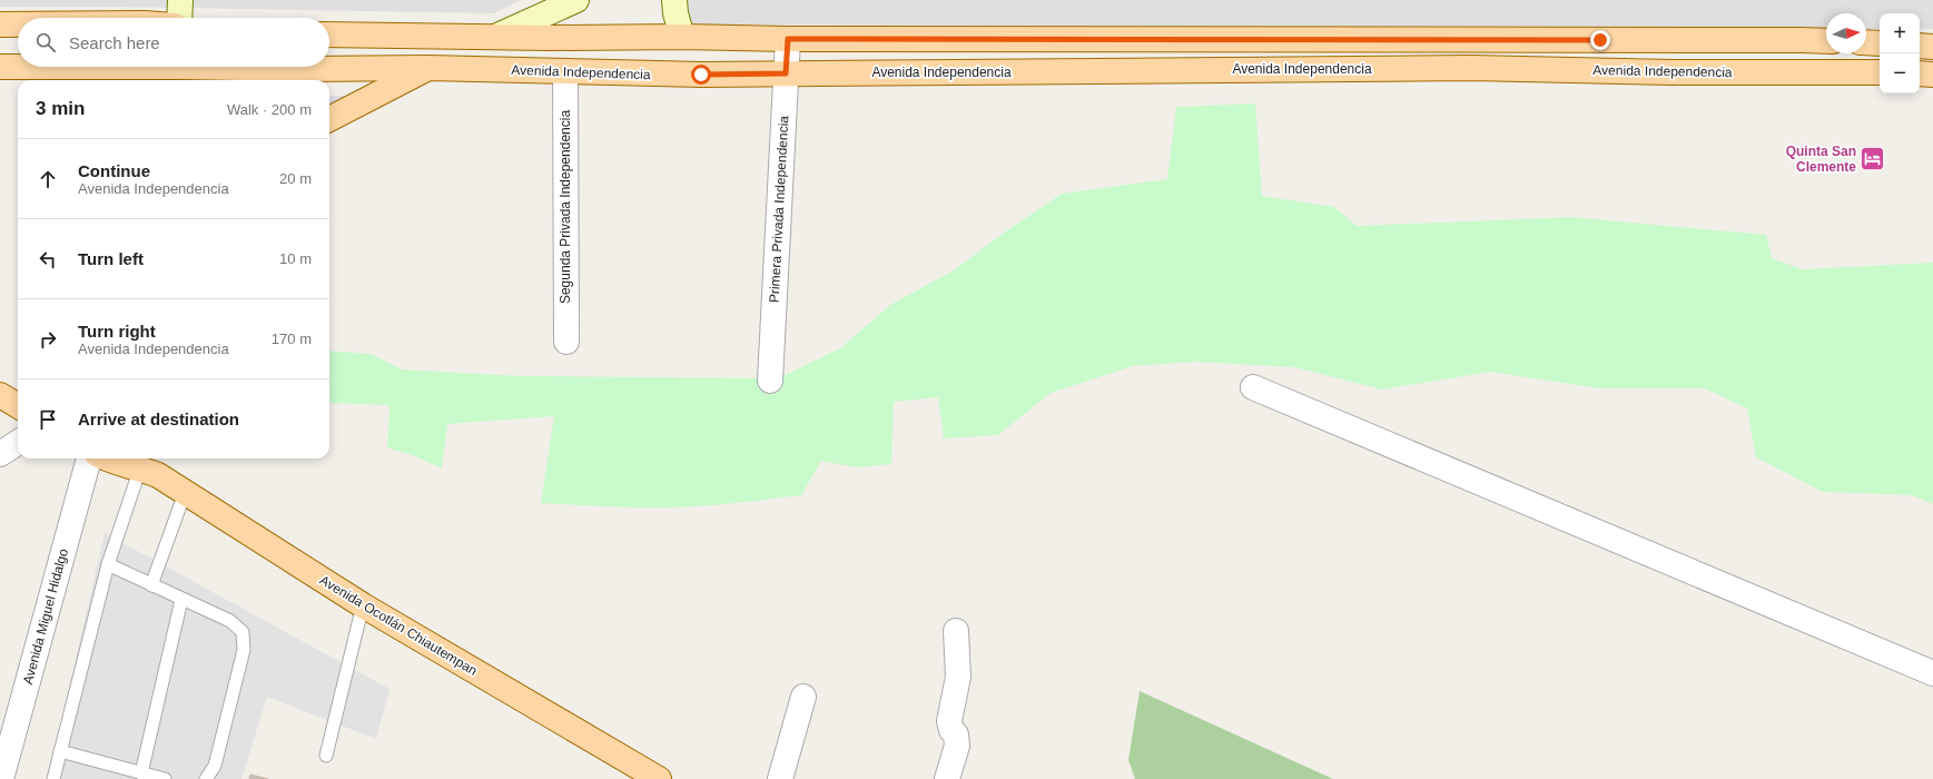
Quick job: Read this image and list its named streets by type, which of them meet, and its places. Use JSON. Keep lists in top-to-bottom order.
{
  "streets": {
    "main road": ["Avenida Independencia", "Avenida Ocotlán Chiautempan"],
    "street": ["Segunda Privada Independencia", "Primera Privada Independencia", "Avenida Miguel Hidalgo"]
  },
  "crossings": [
    ["Avenida Independencia", "Segunda Privada Independencia"],
    ["Avenida Independencia", "Primera Privada Independencia"]
  ],
  "places": {
    "hotel": ["Quinta San Clemente"]
  },
  "north": "right",
  "page": {
    "map_buttons": ["+", "−"],
    "search": "Search here",
    "heading": ["3 min", "Walk · 200 m"],
    "list": [
      ["Continue", "Avenida Independencia", "20 m"],
      ["Turn left", "10 m"],
      ["Turn right", "Avenida Independencia", "170 m"],
      "Arrive at destination"
    ]
  }
}
